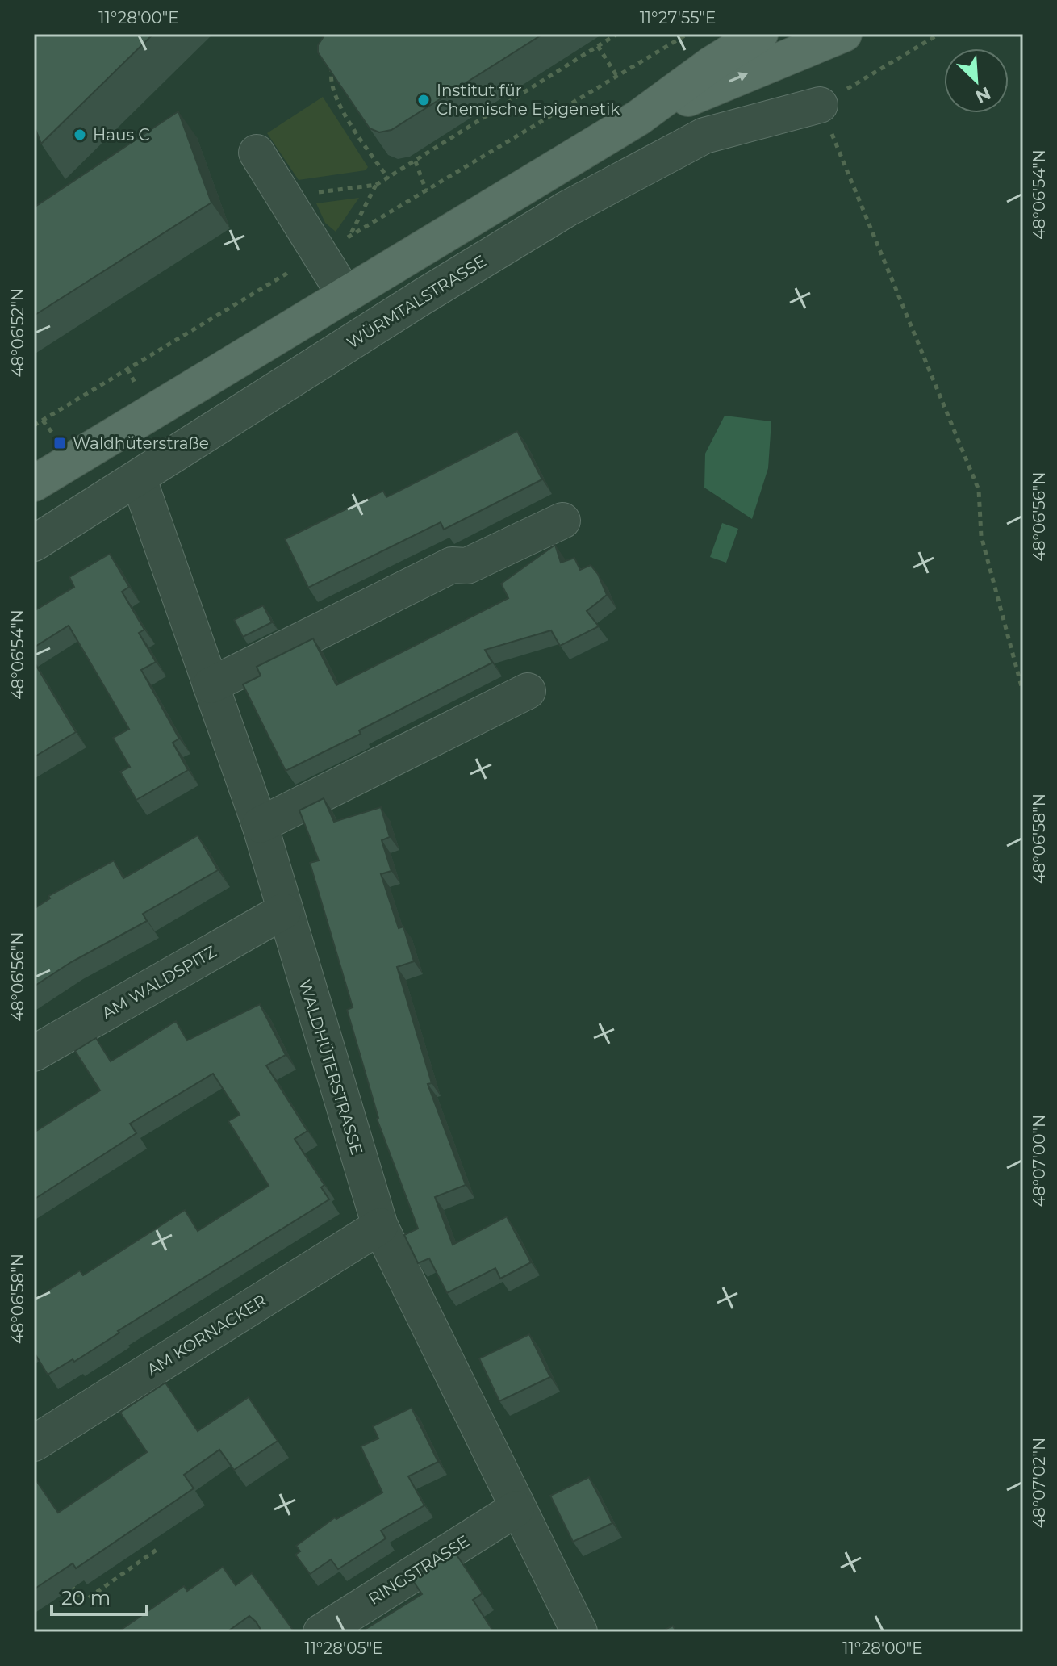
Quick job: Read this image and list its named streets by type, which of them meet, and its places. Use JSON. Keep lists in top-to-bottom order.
{
  "streets": {
    "street": [
      "WÜRMTALSTRASSE",
      "AM WALDSPITZ",
      "WALDHÜTERSTRASSE",
      "AM KORNACKER",
      "RINGSTRASSE"
    ]
  },
  "crossings": [
    ["WÜRMTALSTRASSE", "WALDHÜTERSTRASSE"],
    ["AM WALDSPITZ", "WALDHÜTERSTRASSE"],
    ["WALDHÜTERSTRASSE", "AM KORNACKER"],
    ["WALDHÜTERSTRASSE", "RINGSTRASSE"]
  ],
  "places": {
    "other": ["Institut für Chemische Epigenetik", "Haus C"],
    "transit": ["Waldhüterstraße"]
  },
  "scale_bar": "20 m",
  "north": "bottom right",
  "coordinates": [
    "11°28'00\"E",
    "11°27'55\"E",
    "48°06'54\"N",
    "48°06'52\"N",
    "48°06'56\"N",
    "48°06'58\"N",
    "48°07'00\"N",
    "48°07'02\"N",
    "11°28'05\"E"
  ]
}
